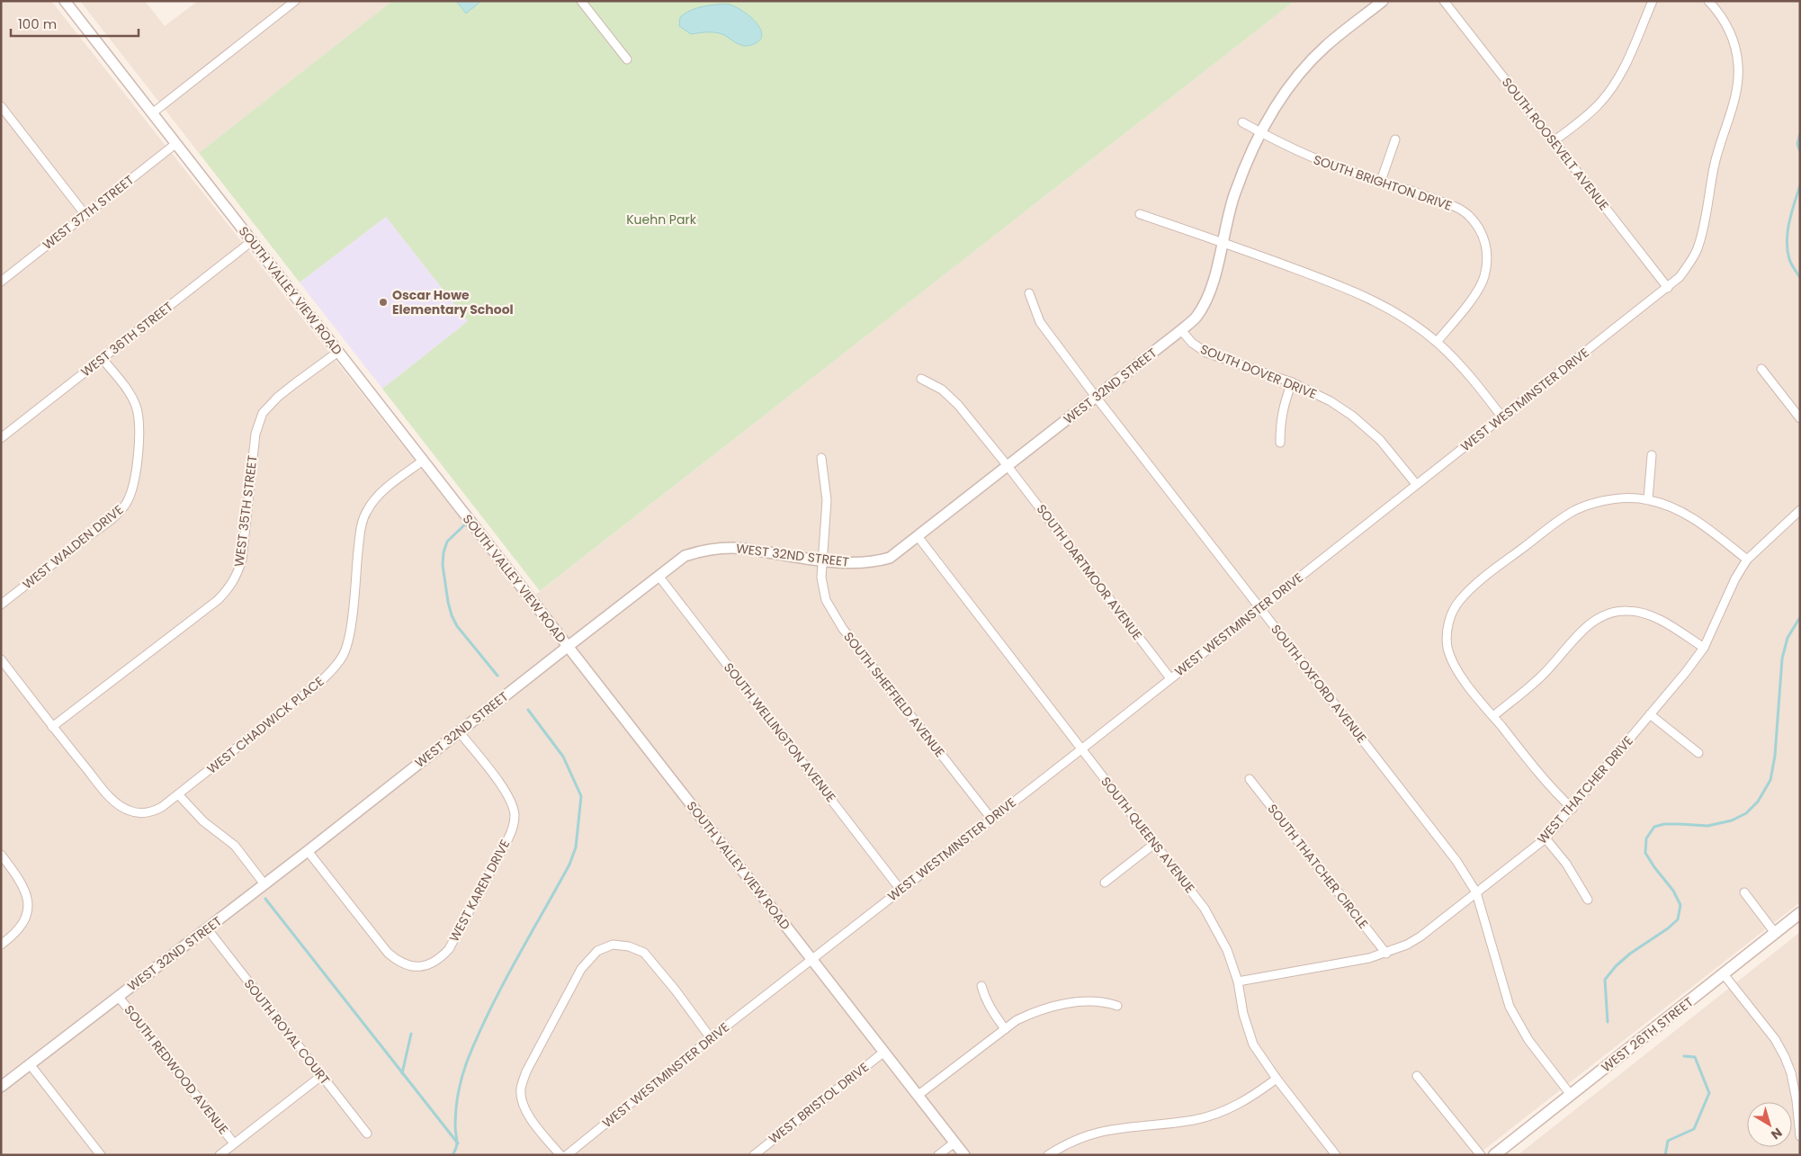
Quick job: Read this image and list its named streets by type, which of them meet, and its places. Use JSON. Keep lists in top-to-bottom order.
{
  "streets": {
    "main road": ["WEST 26TH STREET"],
    "street": [
      "SOUTH ROOSEVELT AVENUE",
      "SOUTH BRIGHTON DRIVE",
      "WEST 37TH STREET",
      "SOUTH VALLEY VIEW ROAD",
      "WEST 36TH STREET",
      "SOUTH DOVER DRIVE",
      "WEST 32ND STREET",
      "WEST WESTMINSTER DRIVE",
      "WEST 35TH STREET",
      "WEST WALDEN DRIVE",
      "SOUTH DARTMOOR AVENUE",
      "SOUTH OXFORD AVENUE",
      "SOUTH SHEFFIELD AVENUE",
      "WEST CHADWICK PLACE",
      "SOUTH WELLINGTON AVENUE",
      "WEST THATCHER DRIVE",
      "SOUTH QUEENS AVENUE",
      "SOUTH THATCHER CIRCLE",
      "WEST KAREN DRIVE",
      "SOUTH ROYAL COURT",
      "SOUTH REDWOOD AVENUE",
      "WEST BRISTOL DRIVE"
    ]
  },
  "crossings": [
    ["SOUTH ROOSEVELT AVENUE", "WEST WESTMINSTER DRIVE"],
    ["SOUTH BRIGHTON DRIVE", "WEST 32ND STREET"],
    ["WEST 37TH STREET", "SOUTH VALLEY VIEW ROAD"],
    ["SOUTH VALLEY VIEW ROAD", "WEST 36TH STREET"],
    ["SOUTH VALLEY VIEW ROAD", "WEST 32ND STREET"],
    ["SOUTH VALLEY VIEW ROAD", "WEST WESTMINSTER DRIVE"],
    ["SOUTH VALLEY VIEW ROAD", "WEST 35TH STREET"],
    ["SOUTH VALLEY VIEW ROAD", "WEST CHADWICK PLACE"],
    ["SOUTH VALLEY VIEW ROAD", "WEST BRISTOL DRIVE"],
    ["WEST 36TH STREET", "WEST WALDEN DRIVE"],
    ["SOUTH DOVER DRIVE", "WEST 32ND STREET"],
    ["SOUTH DOVER DRIVE", "WEST WESTMINSTER DRIVE"],
    ["WEST 32ND STREET", "SOUTH DARTMOOR AVENUE"],
    ["WEST 32ND STREET", "SOUTH OXFORD AVENUE"],
    ["WEST 32ND STREET", "SOUTH SHEFFIELD AVENUE"],
    ["WEST 32ND STREET", "SOUTH WELLINGTON AVENUE"],
    ["WEST 32ND STREET", "SOUTH QUEENS AVENUE"],
    ["WEST 32ND STREET", "WEST KAREN DRIVE"],
    ["WEST 32ND STREET", "SOUTH ROYAL COURT"],
    ["WEST 32ND STREET", "SOUTH REDWOOD AVENUE"],
    ["WEST WESTMINSTER DRIVE", "SOUTH DARTMOOR AVENUE"],
    ["WEST WESTMINSTER DRIVE", "SOUTH OXFORD AVENUE"],
    ["WEST WESTMINSTER DRIVE", "SOUTH SHEFFIELD AVENUE"],
    ["WEST WESTMINSTER DRIVE", "SOUTH WELLINGTON AVENUE"],
    ["WEST WESTMINSTER DRIVE", "SOUTH QUEENS AVENUE"],
    ["WEST 35TH STREET", "WEST CHADWICK PLACE"],
    ["SOUTH OXFORD AVENUE", "WEST THATCHER DRIVE"],
    ["SOUTH OXFORD AVENUE", "WEST 26TH STREET"],
    ["WEST THATCHER DRIVE", "SOUTH QUEENS AVENUE"],
    ["WEST THATCHER DRIVE", "SOUTH THATCHER CIRCLE"]
  ],
  "parks": ["Kuehn Park"],
  "places": ["Oscar Howe Elementary School"],
  "scale_bar": "100 m",
  "north": "bottom right"
}
